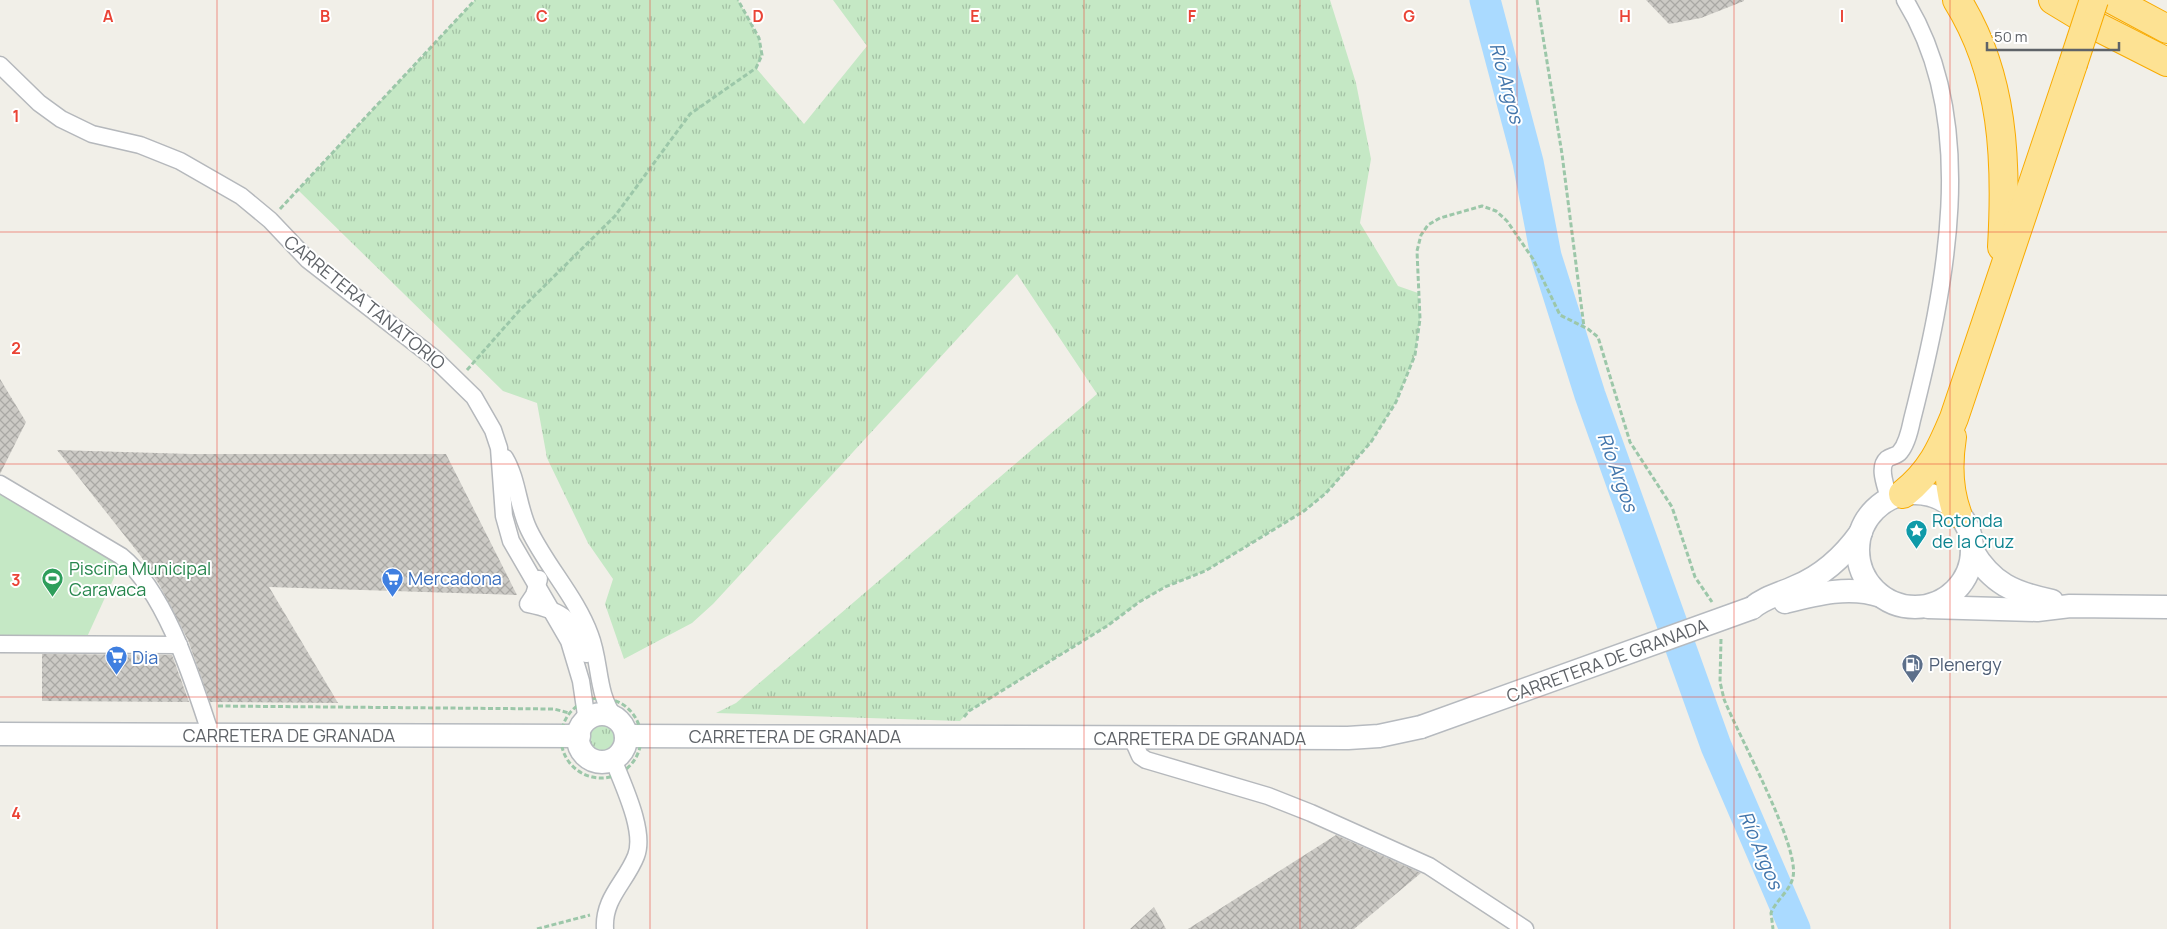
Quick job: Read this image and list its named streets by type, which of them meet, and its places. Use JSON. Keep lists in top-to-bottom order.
{
  "streets": {
    "main road": ["CARRETERA DE GRANADA"],
    "street": ["CARRETERA TANATORIO"]
  },
  "water": ["Río Argos"],
  "places": {
    "place": ["Rotonda de la Cruz"],
    "sports": ["Piscina Municipal Caravaca"],
    "supermarket": ["Mercadona", "Dia"],
    "fuel station": ["Plenergy"]
  },
  "scale_bar": "50 m",
  "grid": {
    "columns": [
      "A",
      "B",
      "C",
      "D",
      "E",
      "F",
      "G",
      "H",
      "I"
    ],
    "rows": [
      "1",
      "2",
      "3",
      "4"
    ]
  }
}
